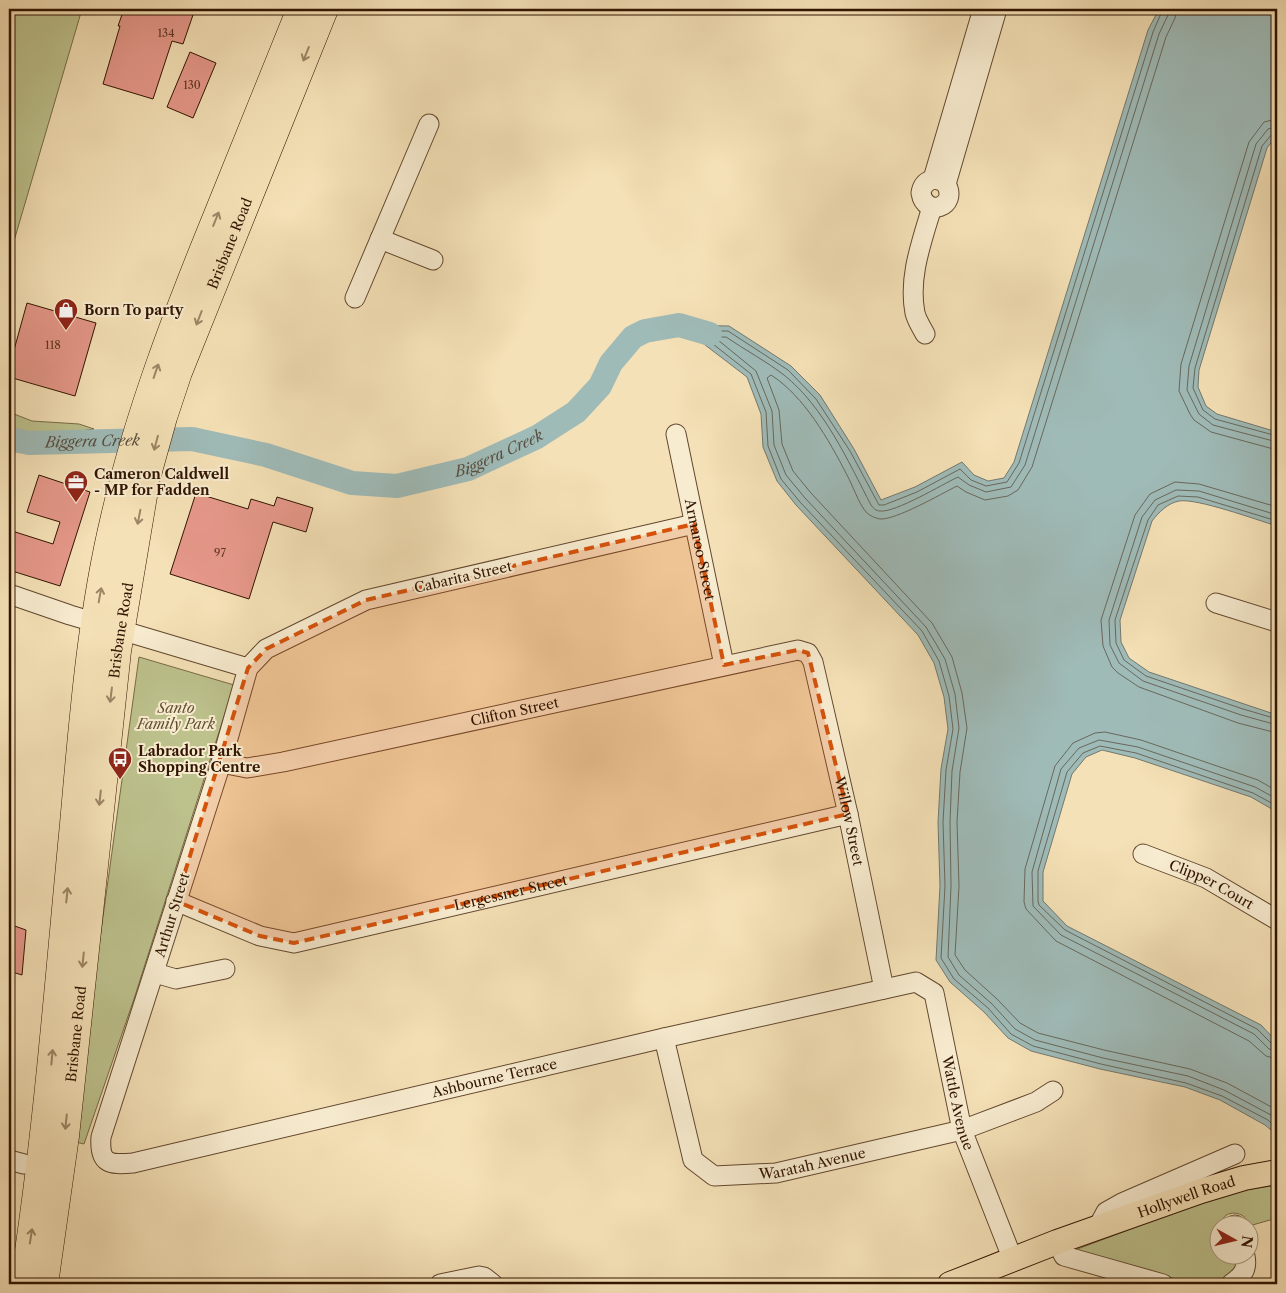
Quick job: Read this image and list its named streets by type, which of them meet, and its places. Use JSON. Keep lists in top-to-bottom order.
{
  "streets": {
    "highway": ["Brisbane Road"],
    "main road": ["Hollywell Road"],
    "street": [
      "Armaroo Street",
      "Cabarita Street",
      "Clifton Street",
      "Willow Street",
      "Clipper Court",
      "Lergessner Street",
      "Arthur Street",
      "Ashbourne Terrace",
      "Wattle Avenue",
      "Waratah Avenue"
    ]
  },
  "crossings": [
    ["Armaroo Street", "Cabarita Street"],
    ["Armaroo Street", "Clifton Street"],
    ["Cabarita Street", "Arthur Street"],
    ["Clifton Street", "Willow Street"],
    ["Clifton Street", "Arthur Street"],
    ["Willow Street", "Lergessner Street"],
    ["Willow Street", "Ashbourne Terrace"],
    ["Willow Street", "Wattle Avenue"],
    ["Lergessner Street", "Arthur Street"],
    ["Arthur Street", "Ashbourne Terrace"],
    ["Ashbourne Terrace", "Wattle Avenue"],
    ["Ashbourne Terrace", "Waratah Avenue"],
    ["Wattle Avenue", "Waratah Avenue"],
    ["Wattle Avenue", "Hollywell Road"]
  ],
  "water": ["Biggera Creek"],
  "parks": ["Santo Family Park"],
  "places": {
    "shop": ["Born To party"],
    "office": ["Cameron Caldwell - MP for Fadden"],
    "bus stop": ["Labrador Park Shopping Centre"]
  },
  "house_numbers": [
    "134",
    "130",
    "118",
    "97"
  ],
  "north": "right"
}
